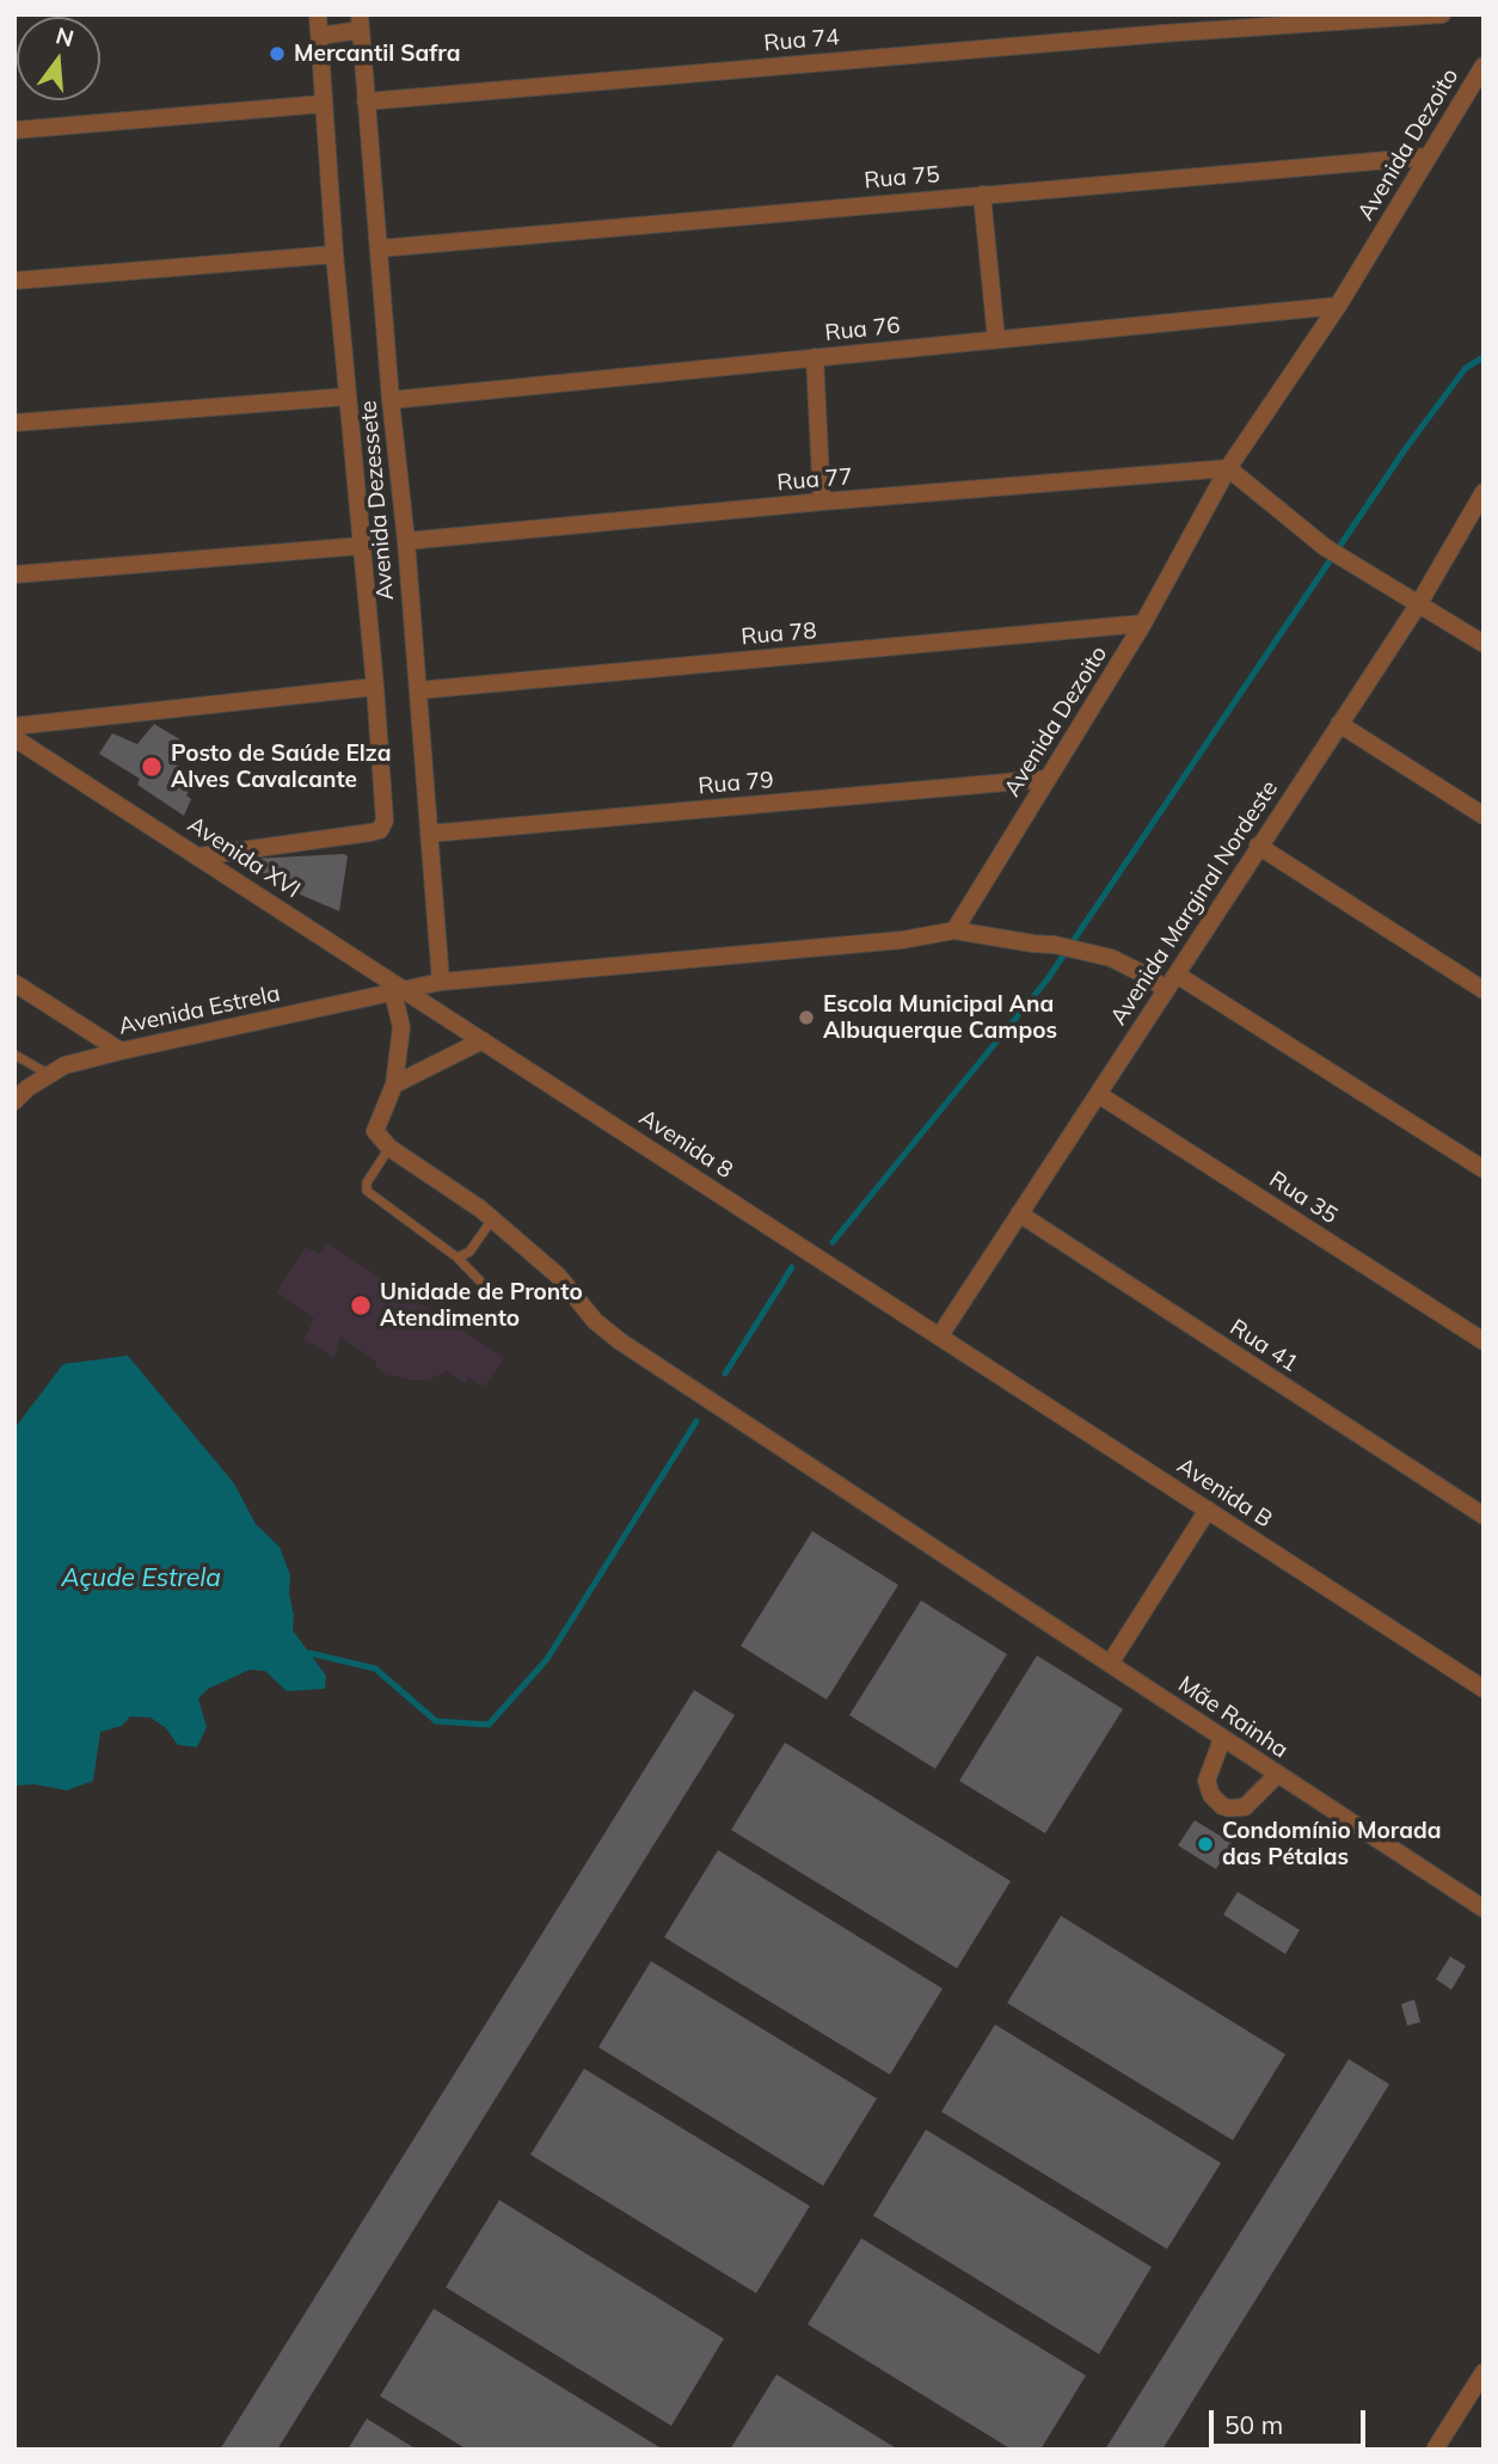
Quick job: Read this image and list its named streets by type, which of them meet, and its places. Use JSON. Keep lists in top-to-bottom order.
{
  "streets": {
    "street": [
      "Rua 74",
      "Avenida Dezoito",
      "Rua 75",
      "Rua 76",
      "Rua 77",
      "Avenida Dezessete",
      "Rua 78",
      "Rua 79",
      "Avenida XVI",
      "Avenida Marginal Nordeste",
      "Avenida Estrela",
      "Avenida 8",
      "Rua 35",
      "Rua 41",
      "Avenida B",
      "Mãe Rainha"
    ]
  },
  "crossings": [
    ["Rua 74", "Avenida Dezessete"],
    ["Avenida Dezoito", "Rua 75"],
    ["Avenida Dezoito", "Rua 76"],
    ["Avenida Dezoito", "Rua 77"],
    ["Avenida Dezoito", "Rua 78"],
    ["Avenida Dezoito", "Rua 79"],
    ["Rua 75", "Avenida Dezessete"],
    ["Rua 76", "Avenida Dezessete"],
    ["Rua 77", "Avenida Dezessete"],
    ["Avenida Dezessete", "Rua 78"],
    ["Avenida Dezessete", "Rua 79"],
    ["Avenida Dezessete", "Avenida XVI"],
    ["Avenida XVI", "Avenida Estrela"],
    ["Avenida XVI", "Avenida 8"],
    ["Avenida Marginal Nordeste", "Avenida 8"],
    ["Avenida Marginal Nordeste", "Rua 35"],
    ["Avenida Marginal Nordeste", "Rua 41"],
    ["Avenida Marginal Nordeste", "Avenida B"],
    ["Avenida Estrela", "Avenida 8"],
    ["Avenida 8", "Avenida B"]
  ],
  "water": ["Açude Estrela"],
  "places": [
    "Mercantil Safra",
    "Posto de Saúde Elza Alves Cavalcante",
    "Escola Municipal Ana Albuquerque Campos",
    "Unidade de Pronto Atendimento",
    "Condomínio Morada das Pétalas"
  ],
  "scale_bar": "50 m",
  "north": "top"
}
